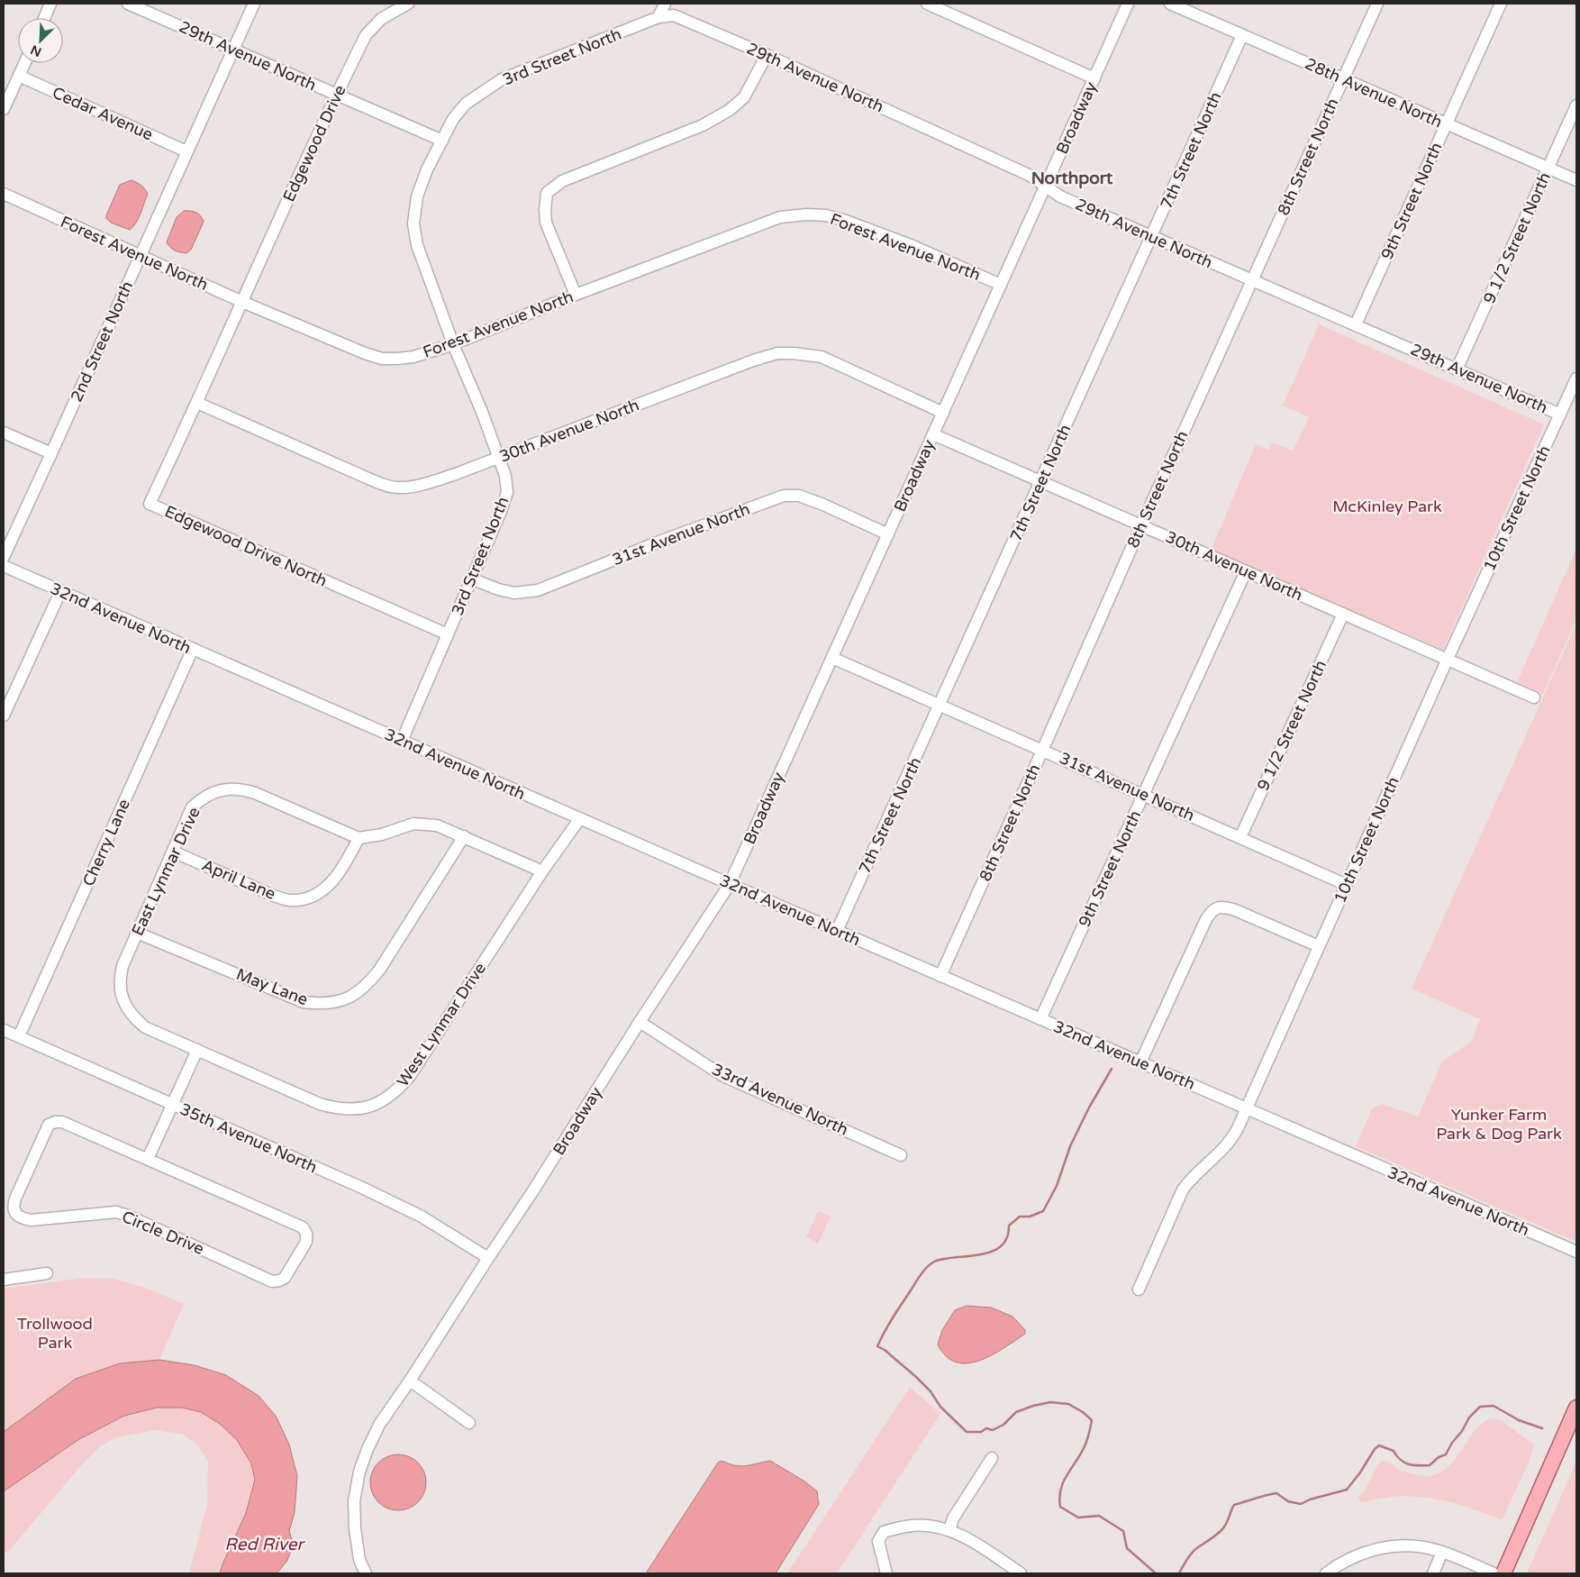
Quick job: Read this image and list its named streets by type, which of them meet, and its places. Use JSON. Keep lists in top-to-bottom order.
{
  "streets": {
    "street": [
      "29th Avenue North",
      "3rd Street North",
      "28th Avenue North",
      "Cedar Avenue",
      "Broadway",
      "Edgewood Drive",
      "7th Street North",
      "8th Street North",
      "9th Street North",
      "9 1/2 Street North",
      "Forest Avenue North",
      "2nd Street North",
      "30th Avenue North",
      "10th Street North",
      "31st Avenue North",
      "Edgewood Drive North",
      "32nd Avenue North",
      "Cherry Lane",
      "East Lynmar Drive",
      "April Lane",
      "May Lane",
      "West Lynmar Drive",
      "33rd Avenue North",
      "35th Avenue North",
      "Circle Drive"
    ]
  },
  "crossings": [
    ["29th Avenue North", "3rd Street North"],
    ["29th Avenue North", "Broadway"],
    ["29th Avenue North", "Edgewood Drive"],
    ["29th Avenue North", "7th Street North"],
    ["29th Avenue North", "8th Street North"],
    ["29th Avenue North", "9th Street North"],
    ["29th Avenue North", "9 1/2 Street North"],
    ["29th Avenue North", "2nd Street North"],
    ["29th Avenue North", "10th Street North"],
    ["3rd Street North", "Forest Avenue North"],
    ["3rd Street North", "30th Avenue North"],
    ["3rd Street North", "31st Avenue North"],
    ["3rd Street North", "Edgewood Drive North"],
    ["3rd Street North", "32nd Avenue North"],
    ["28th Avenue North", "7th Street North"],
    ["28th Avenue North", "8th Street North"],
    ["28th Avenue North", "9th Street North"],
    ["28th Avenue North", "9 1/2 Street North"],
    ["Cedar Avenue", "2nd Street North"],
    ["Broadway", "Forest Avenue North"],
    ["Broadway", "30th Avenue North"],
    ["Broadway", "31st Avenue North"],
    ["Broadway", "32nd Avenue North"],
    ["Broadway", "33rd Avenue North"],
    ["Broadway", "35th Avenue North"],
    ["Edgewood Drive", "Forest Avenue North"],
    ["Edgewood Drive", "Edgewood Drive North"],
    ["7th Street North", "30th Avenue North"],
    ["7th Street North", "31st Avenue North"],
    ["7th Street North", "32nd Avenue North"],
    ["8th Street North", "30th Avenue North"],
    ["8th Street North", "31st Avenue North"],
    ["8th Street North", "32nd Avenue North"],
    ["9th Street North", "30th Avenue North"],
    ["9th Street North", "31st Avenue North"],
    ["9th Street North", "32nd Avenue North"],
    ["9 1/2 Street North", "30th Avenue North"],
    ["9 1/2 Street North", "31st Avenue North"],
    ["Forest Avenue North", "2nd Street North"],
    ["Forest Avenue North", "Edgewood Drive North"],
    ["30th Avenue North", "10th Street North"],
    ["30th Avenue North", "Edgewood Drive North"],
    ["10th Street North", "31st Avenue North"],
    ["10th Street North", "32nd Avenue North"],
    ["32nd Avenue North", "Cherry Lane"],
    ["32nd Avenue North", "West Lynmar Drive"],
    ["Cherry Lane", "35th Avenue North"],
    ["East Lynmar Drive", "April Lane"],
    ["East Lynmar Drive", "May Lane"],
    ["East Lynmar Drive", "West Lynmar Drive"]
  ],
  "districts": ["Northport"],
  "water": ["Red River"],
  "parks": ["McKinley Park", "Yunker Farm Park & Dog Park", "Trollwood Park"],
  "north": "bottom left"
}
